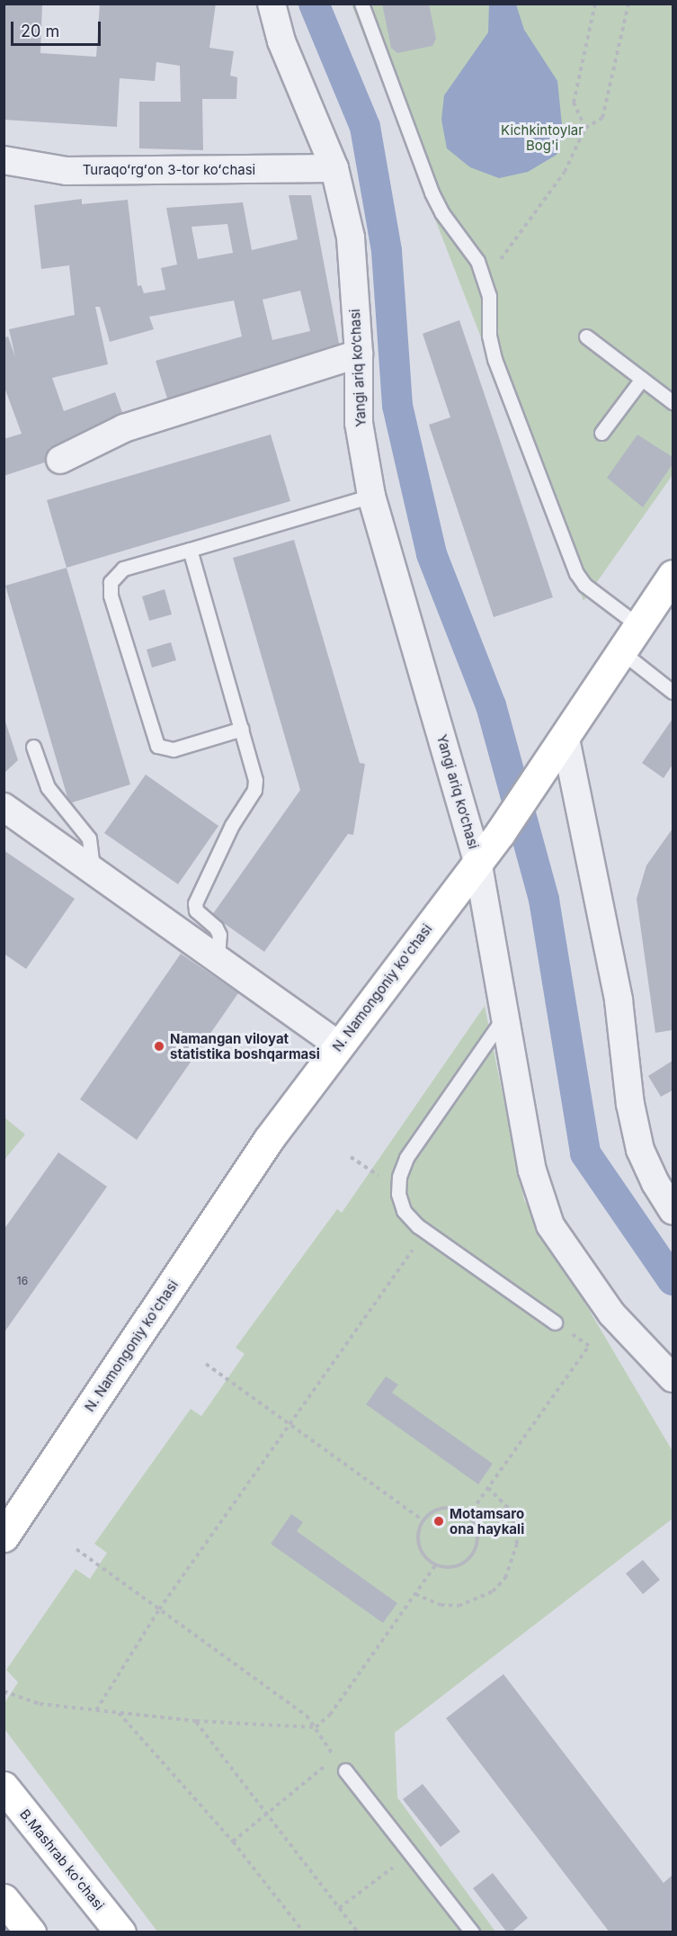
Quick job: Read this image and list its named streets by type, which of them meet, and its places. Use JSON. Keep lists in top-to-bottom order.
{
  "streets": {
    "main road": ["N. Namongoniy ko'chasi", "B.Mashrab ko'chasi"],
    "street": ["Turaqoʻrgʻon 3-tor koʻchasi", "Yangi ariq ko‘chasi"]
  },
  "crossings": [
    ["Turaqoʻrgʻon 3-tor koʻchasi", "Yangi ariq ko‘chasi"],
    ["Yangi ariq ko‘chasi", "N. Namongoniy ko'chasi"]
  ],
  "parks": ["Kichkintoylar Bog'i"],
  "places": ["Namangan viloyat statistika boshqarmasi", "Motamsaro ona haykali"],
  "house_numbers": ["16"],
  "scale_bar": "20 m"
}
